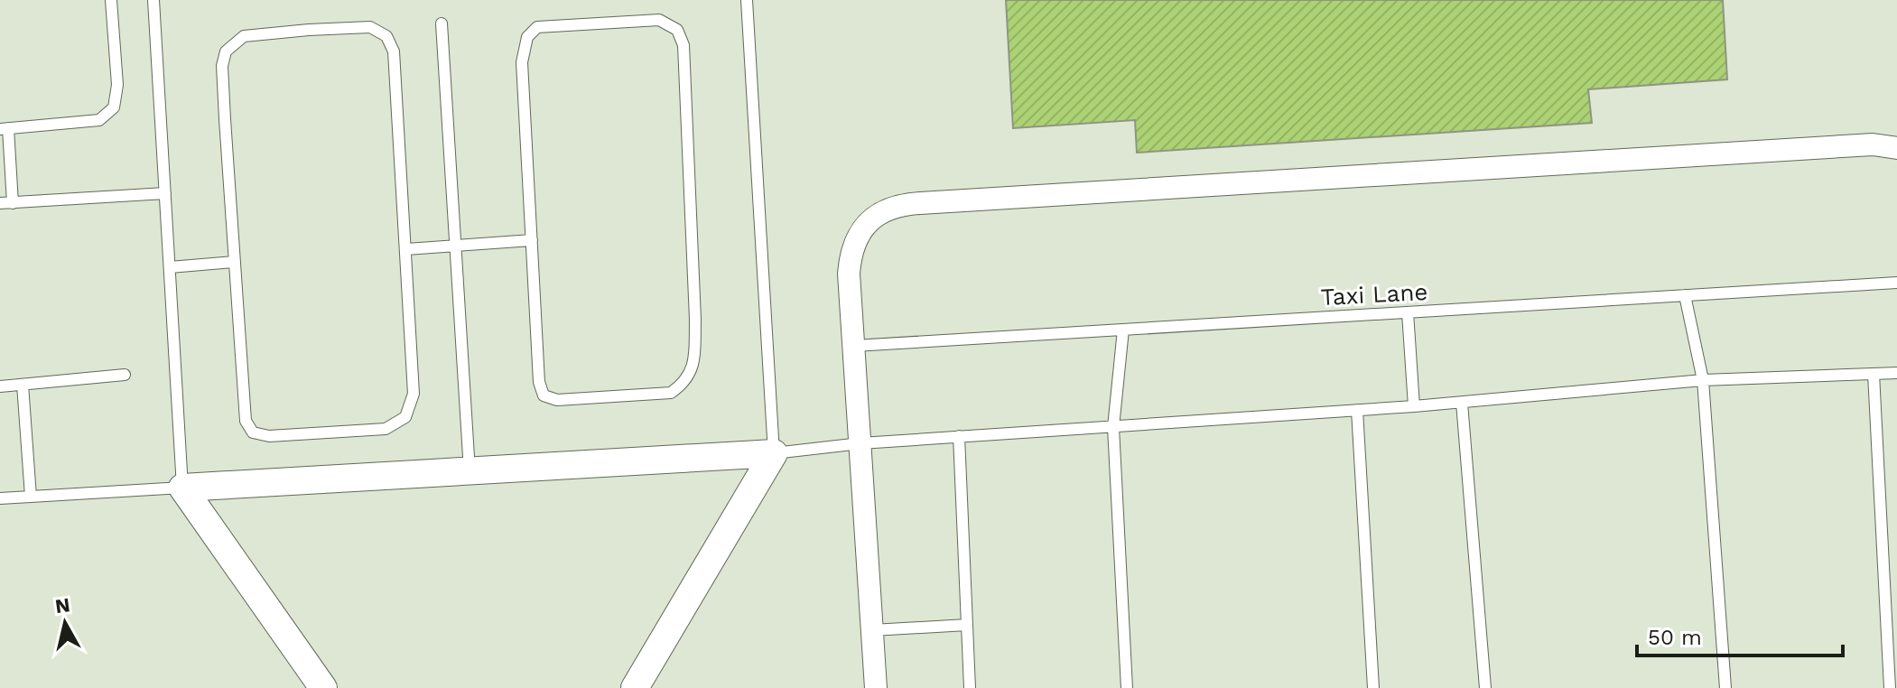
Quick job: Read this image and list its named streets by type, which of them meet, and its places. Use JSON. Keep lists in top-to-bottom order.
{
  "streets": {
    "lane": ["Taxi Lane"]
  },
  "scale_bar": "50 m",
  "north": "top"
}
